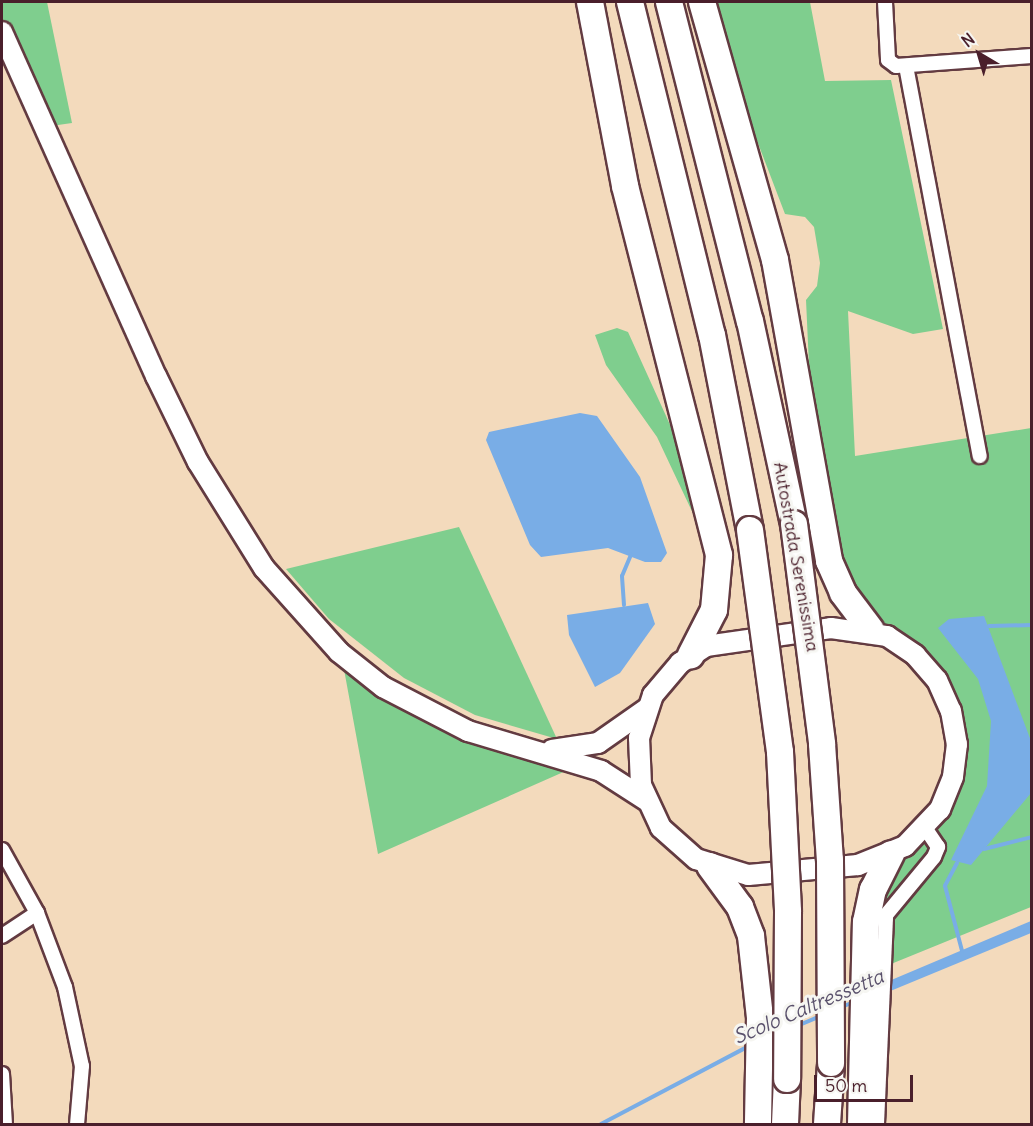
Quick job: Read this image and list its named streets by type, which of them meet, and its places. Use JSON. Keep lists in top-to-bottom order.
{
  "streets": {
    "highway": ["Autostrada Serenissima"]
  },
  "water": ["Scolo Caltressetta"],
  "scale_bar": "50 m",
  "north": "top left"
}
